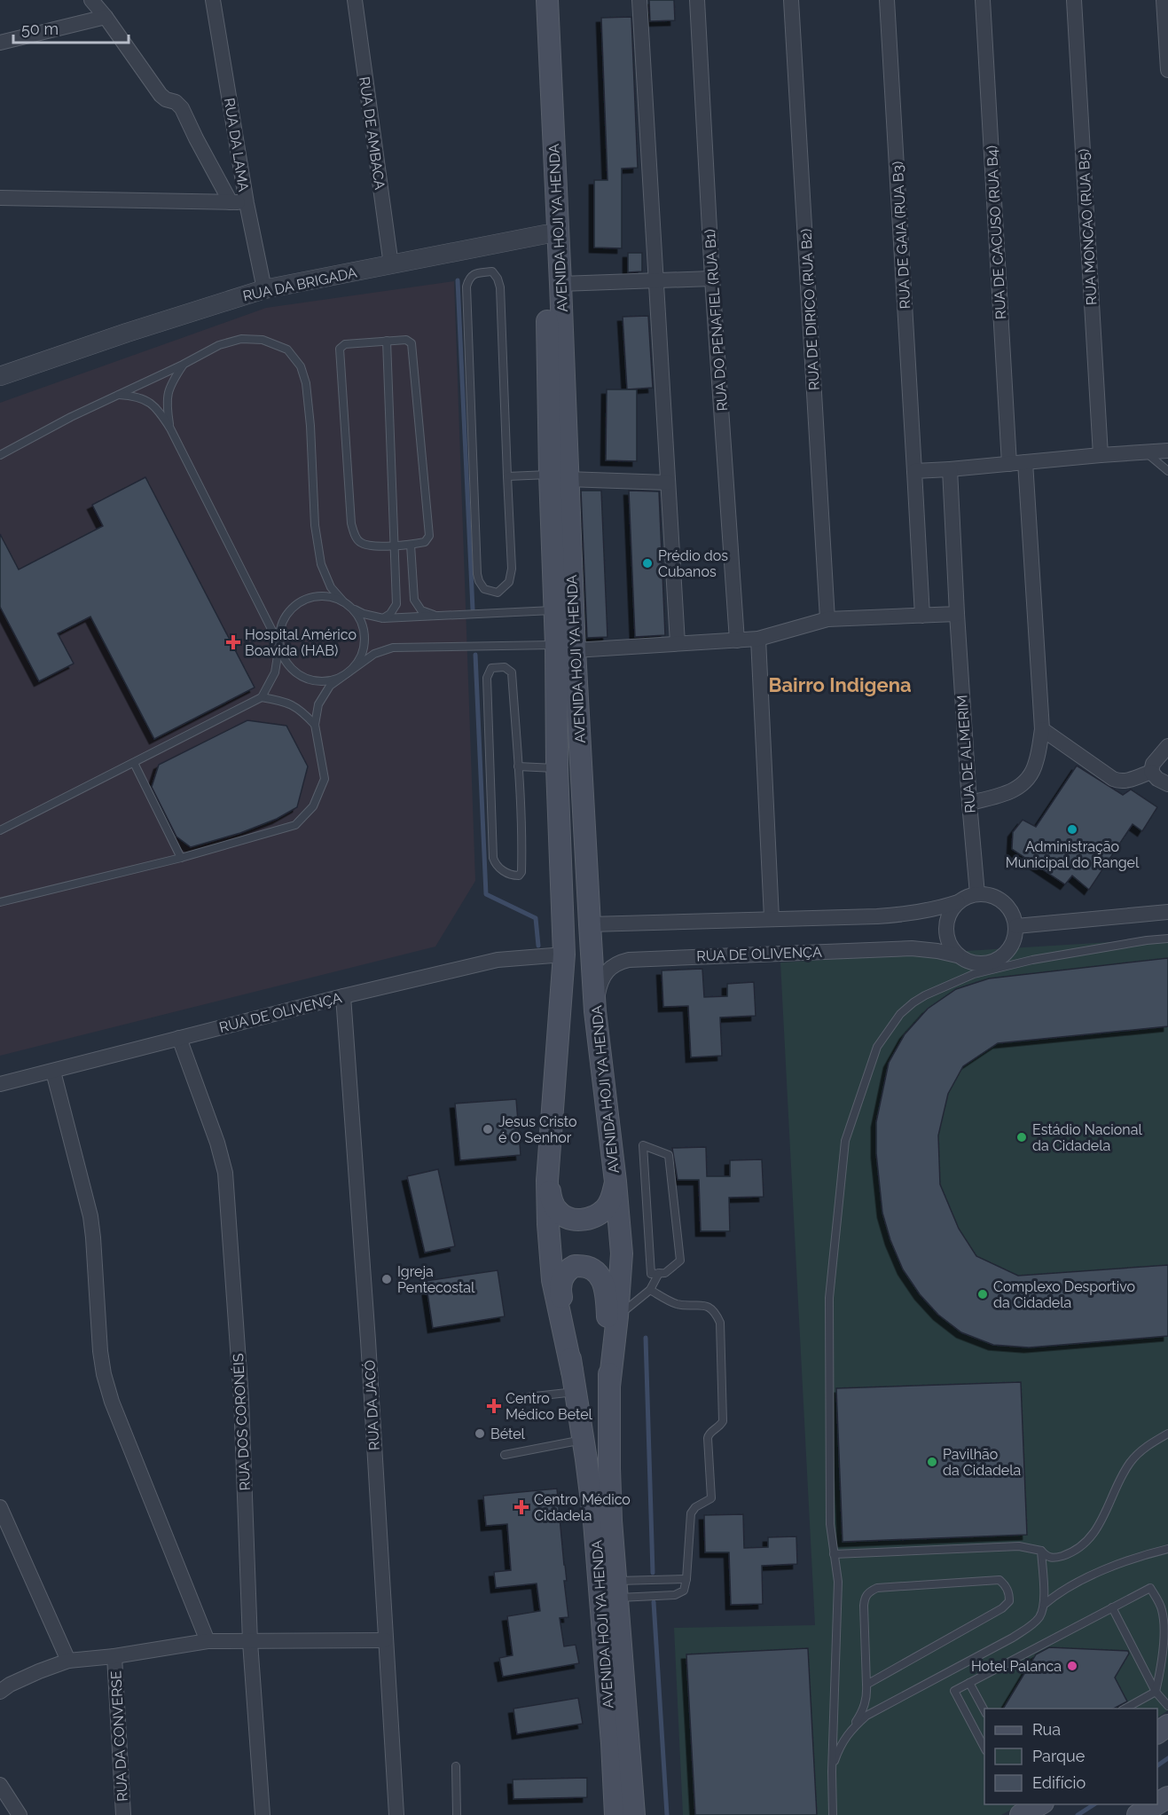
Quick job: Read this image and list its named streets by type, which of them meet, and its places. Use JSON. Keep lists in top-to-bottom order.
{
  "streets": {
    "main road": ["AVENIDA HOJI YA HENDA"],
    "street": [
      "RUA DE AMBACA",
      "RUA DA LAMA",
      "RUA MONCAO (RUA B5)",
      "RUA DE CACUSO (RUA B4)",
      "RUA DE GAIA (RUA B3)",
      "RUA DA BRIGADA",
      "RUA DE DIRICO (RUA B2)",
      "RUA DO PENAFIEL (RUA B1)",
      "RUA DE ALMERIM",
      "RUA DE OLIVENÇA",
      "RUA DA JACÓ",
      "RUA DOS CORONÉIS",
      "RUA DA CONVERSE"
    ]
  },
  "crossings": [
    ["RUA DE AMBACA", "RUA DA BRIGADA"],
    ["RUA DA LAMA", "RUA DA BRIGADA"],
    ["AVENIDA HOJI YA HENDA", "RUA DA BRIGADA"],
    ["AVENIDA HOJI YA HENDA", "RUA DE OLIVENÇA"],
    ["RUA DE ALMERIM", "RUA DE OLIVENÇA"],
    ["RUA DE OLIVENÇA", "RUA DA JACÓ"],
    ["RUA DE OLIVENÇA", "RUA DOS CORONÉIS"]
  ],
  "districts": ["Bairro Indigena"],
  "places": {
    "other": [
      "Prédio dos Cubanos",
      "Administração Municipal do Rangel",
      "Jesus Cristo é O Senhor",
      "Estádio Nacional da Cidadela",
      "Igreja Pentecostal",
      "Complexo Desportivo da Cidadela",
      "Bétel",
      "Pavilhão da Cidadela",
      "Hotel Palanca"
    ],
    "health": ["Hospital Américo Boavida (HAB)", "Centro Médico Betel", "Centro Médico Cidadela"]
  },
  "legend": ["Rua", "Parque", "Edifício"],
  "scale_bar": "50 m"
}
